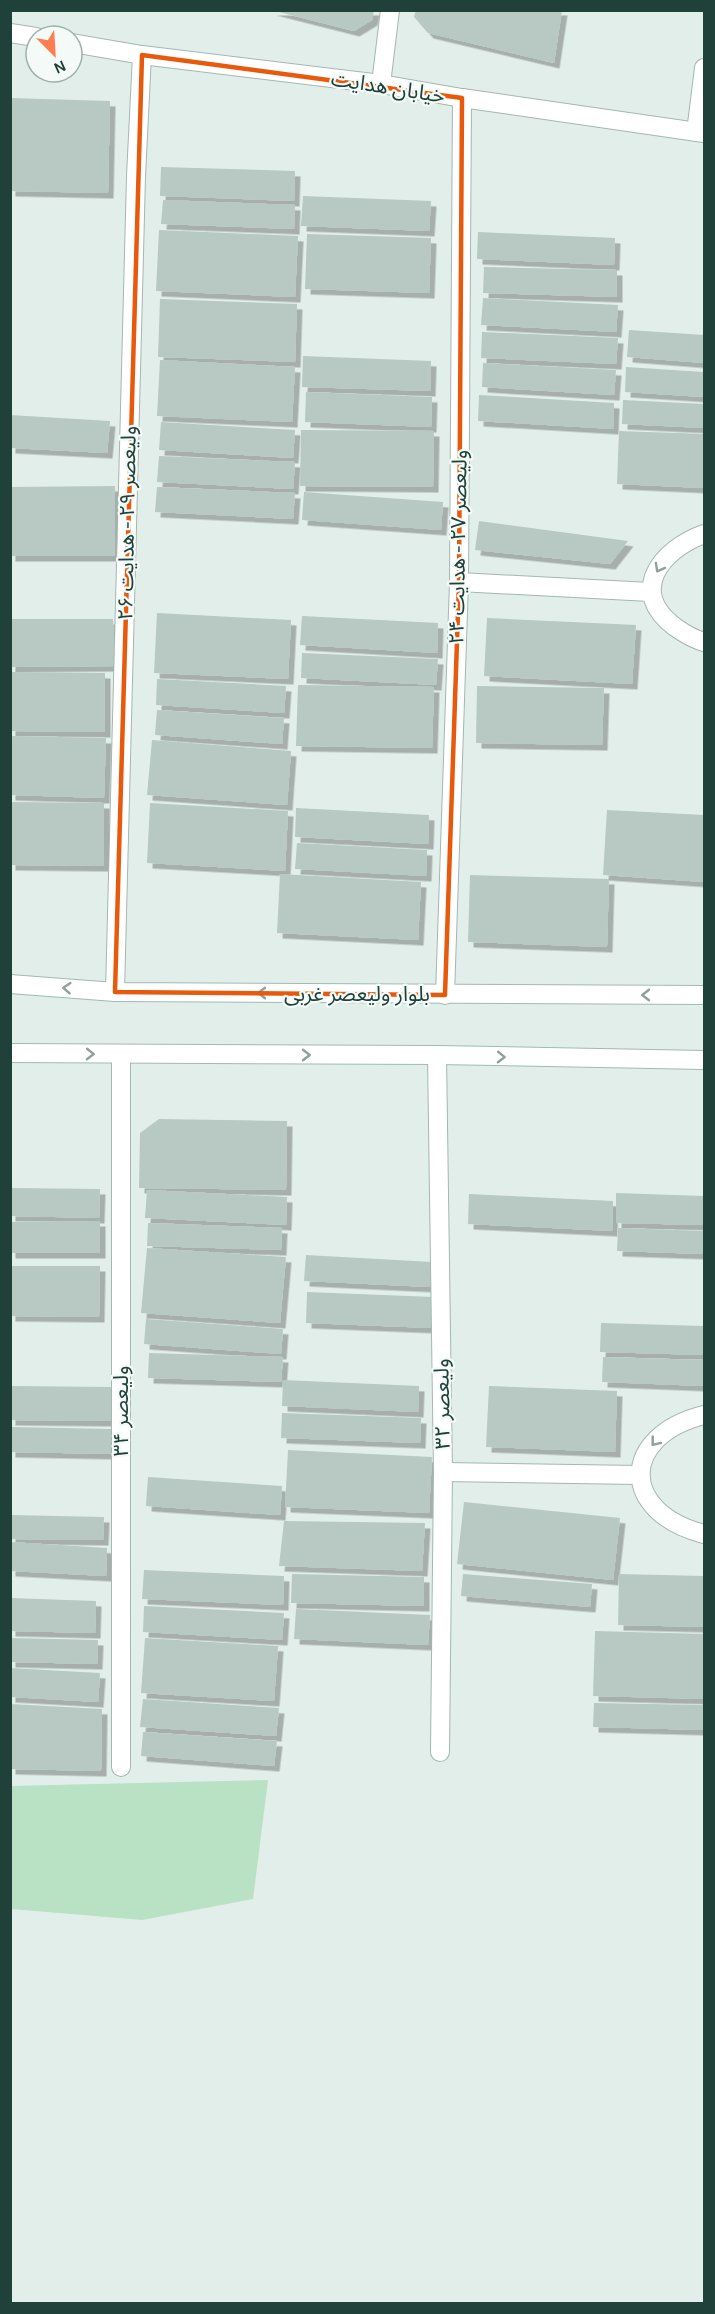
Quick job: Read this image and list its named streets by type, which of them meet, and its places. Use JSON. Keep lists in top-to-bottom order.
{
  "streets": {
    "street": [
      "خیابان هدایت",
      "ولیعصر ۲۹ - هدایت ۲۶",
      "ولیعصر ۲۷ - هدایت ۲۴",
      "بلوار ولیعصر غربی",
      "ولیعصر ۳۲",
      "ولیعصر ۳۴"
    ]
  },
  "crossings": [
    ["خیابان هدایت", "ولیعصر ۲۹ - هدایت ۲۶"],
    ["خیابان هدایت", "ولیعصر ۲۷ - هدایت ۲۴"],
    ["ولیعصر ۲۹ - هدایت ۲۶", "بلوار ولیعصر غربی"],
    ["ولیعصر ۲۷ - هدایت ۲۴", "بلوار ولیعصر غربی"]
  ],
  "north": "bottom right"
}
